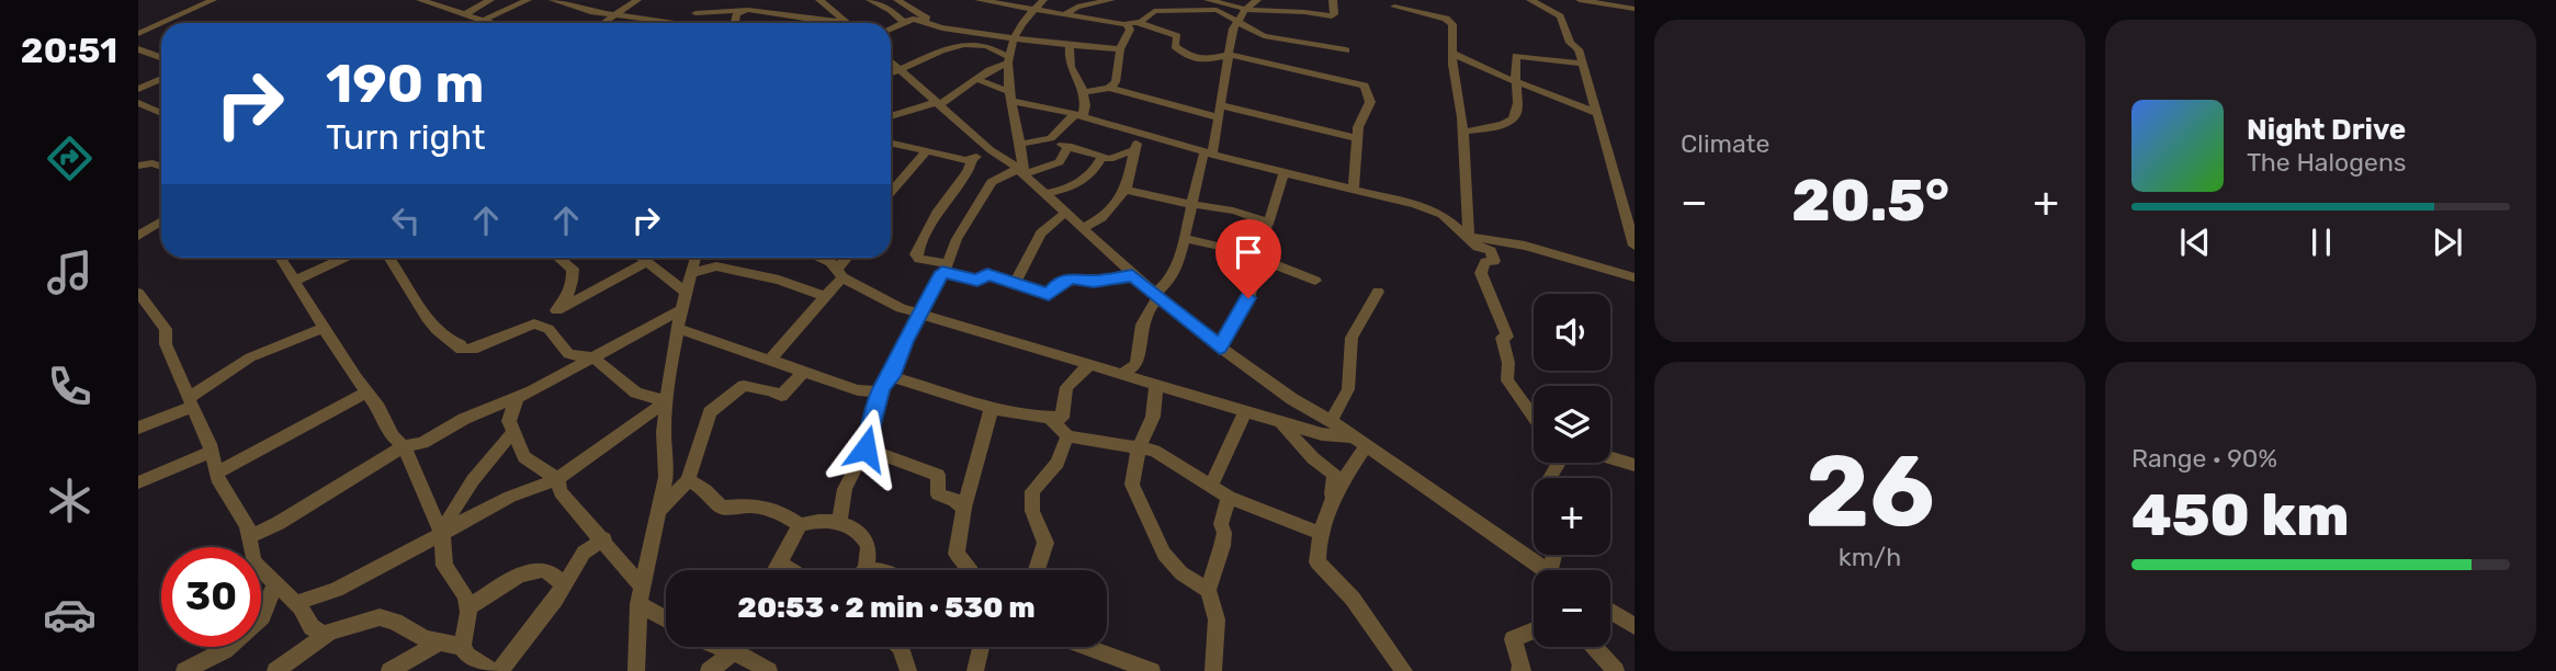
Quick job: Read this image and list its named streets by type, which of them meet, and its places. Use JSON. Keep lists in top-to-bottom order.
{
  "page": {
    "tabs": "20:51",
    "tile": [
      "Climate",
      ["26", "km/h"],
      ["Range · 90%", "450 km"]
    ],
    "turn": ["190 m", "Turn right"],
    "song": ["Night Drive", "The Halogens"],
    "heat": ["−", "20.5°", "+"],
    "map_buttons": ["+", "−"],
    "limit": "30",
    "trip": "20:53 · 2 min · 530 m"
  }
}
